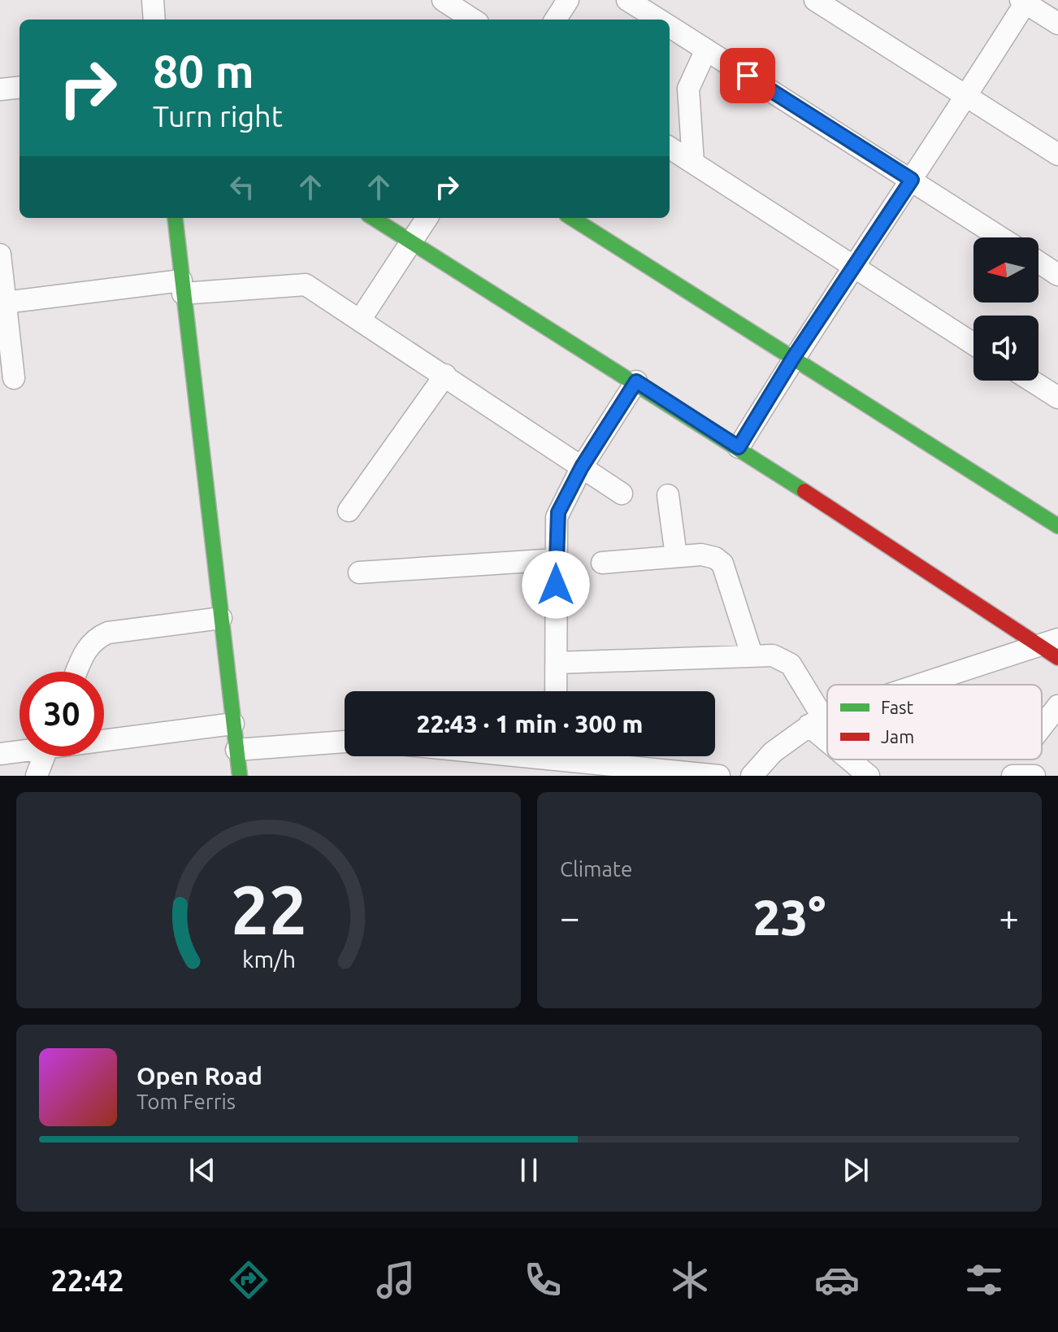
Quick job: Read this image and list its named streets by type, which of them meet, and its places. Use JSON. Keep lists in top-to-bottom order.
{
  "legend": ["Fast", "Jam"],
  "north": "left",
  "page": {
    "turn": ["80 m", "Turn right"],
    "limit": "30",
    "trip": "22:43 · 1 min · 300 m",
    "tile": "Climate",
    "heat": ["−", "23°", "+"],
    "song": ["Open Road", "Tom Ferris"],
    "tabs": "22:42",
    "gauge": ["22", "km/h"]
  }
}
